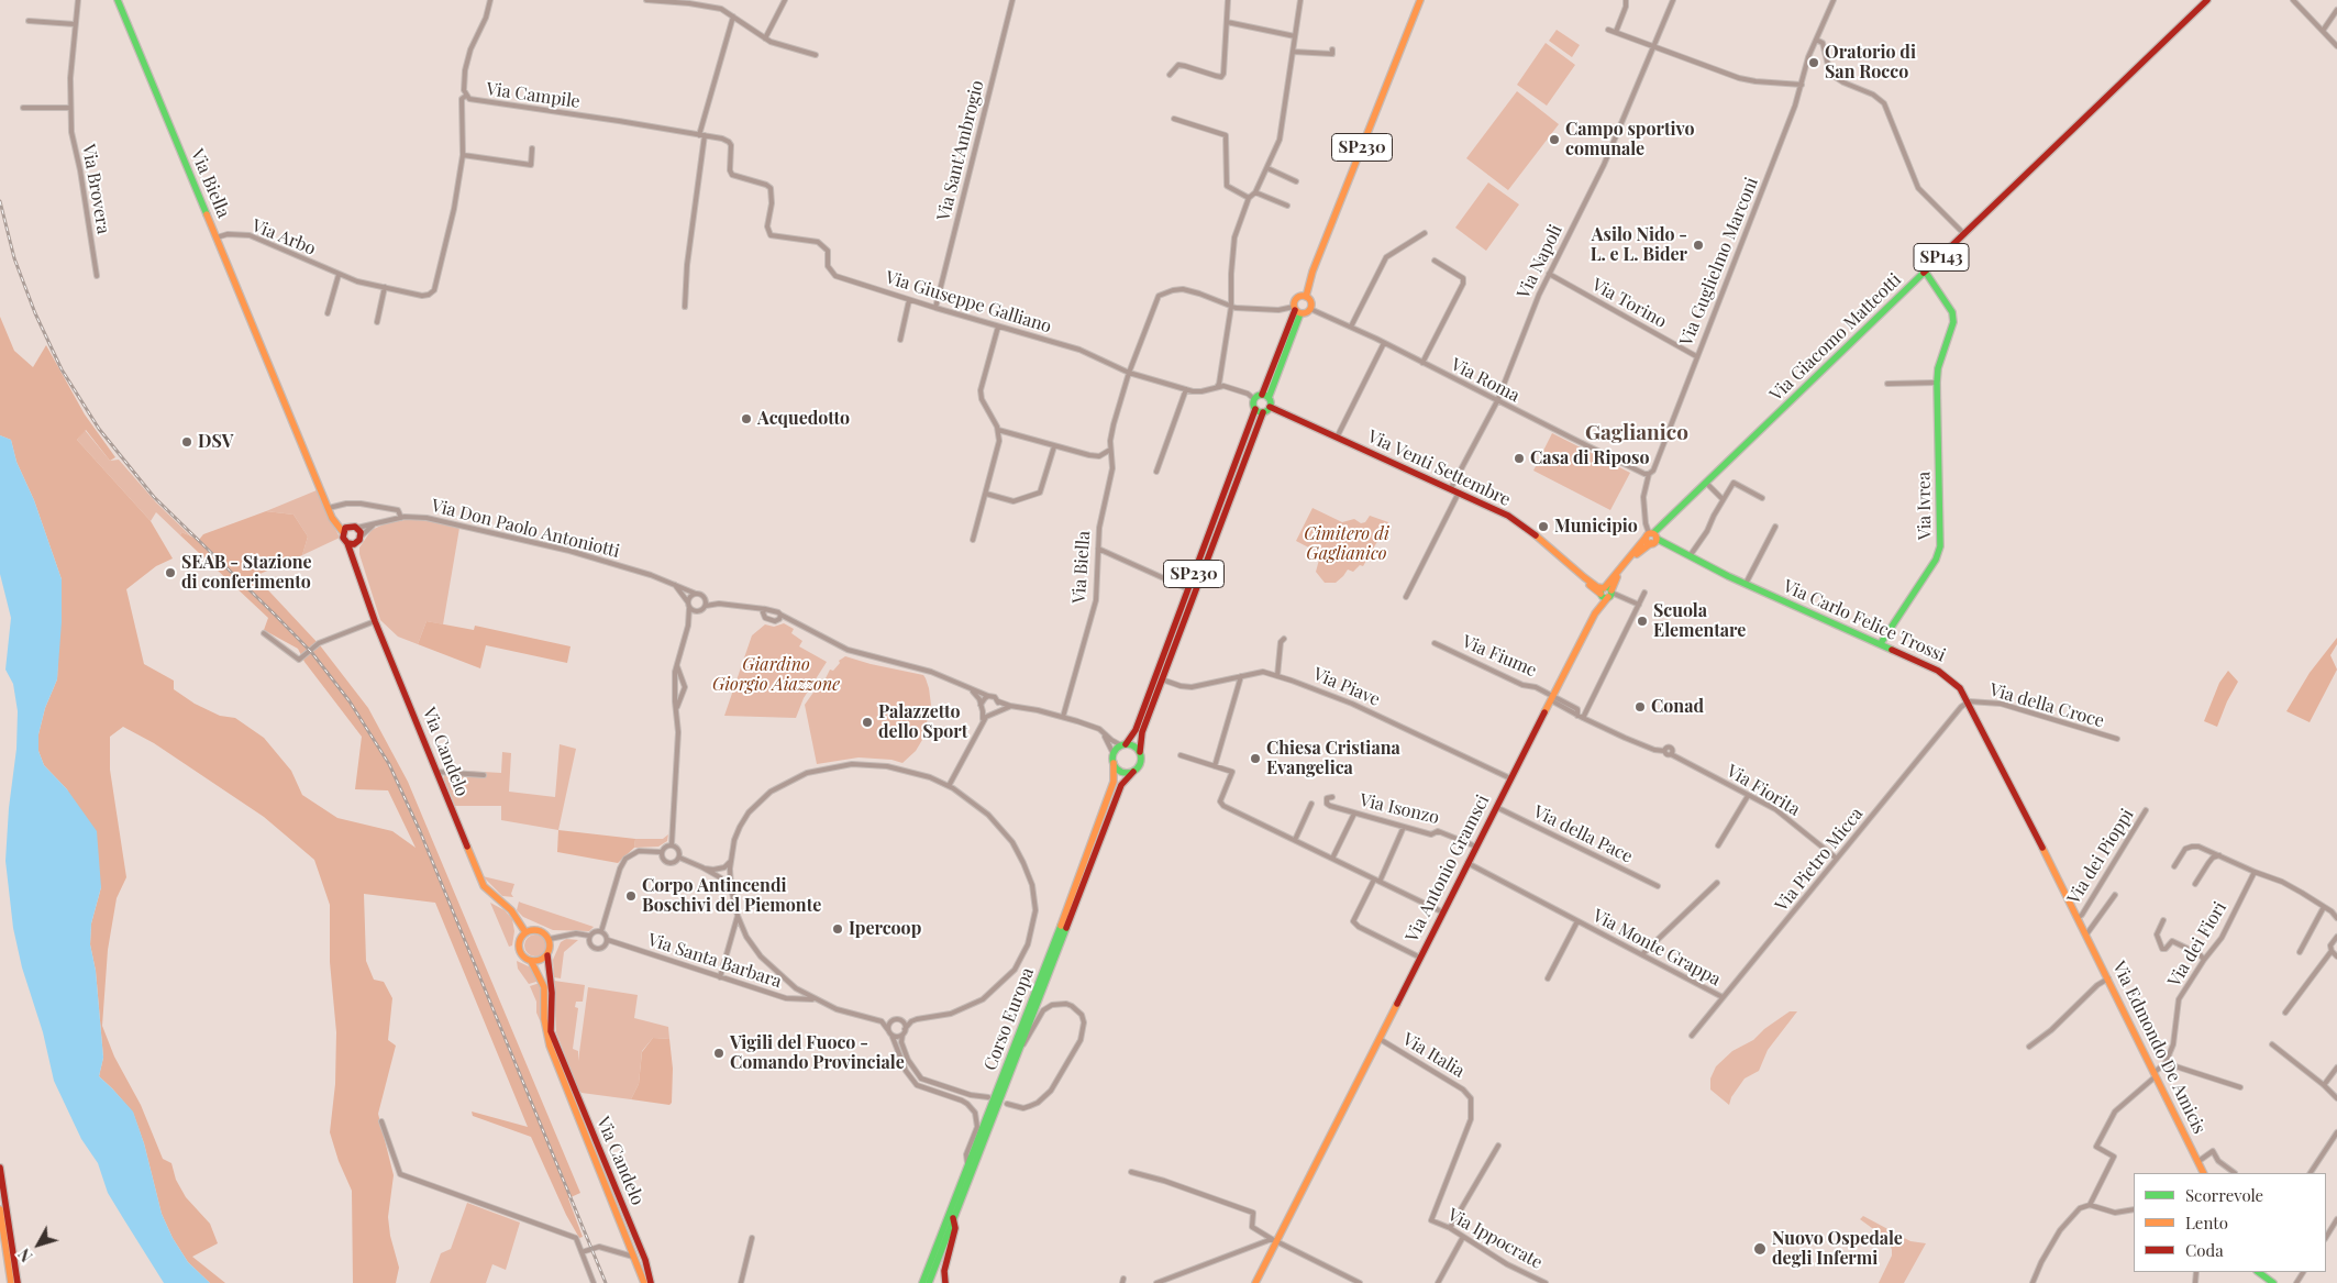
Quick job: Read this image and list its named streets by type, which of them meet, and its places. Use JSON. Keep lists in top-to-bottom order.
{
  "streets": {
    "main road": [
      "SP230",
      "Via Biella",
      "SP143",
      "Via Giacomo Matteotti",
      "Via Venti Settembre",
      "Via Ivrea",
      "Via Carlo Felice Trossi",
      "Via Candelo",
      "Via Antonio Gramsci",
      "Corso Europa",
      "Via Edmondo De Amicis"
    ],
    "street": [
      "Via Campile",
      "Via Sant'Ambrogio",
      "Via Brovera",
      "Via Arbo",
      "Via Napoli",
      "Via Guglielmo Marconi",
      "Via Giuseppe Galliano",
      "Via Torino",
      "Via Roma",
      "Via Don Paolo Antoniotti",
      "Via Fiume",
      "Via Piave",
      "Via della Croce",
      "Via Fiorita",
      "Via Isonzo",
      "Via della Pace",
      "Via dei Pioppi",
      "Via Pietro Micca",
      "Via dei Fiori",
      "Via Monte Grappa",
      "Via Santa Barbara",
      "Via Italia",
      "Via Ippocrate"
    ]
  },
  "crossings": [
    ["Via Campile", "Via Giuseppe Galliano"],
    ["SP230", "Via Giuseppe Galliano"],
    ["SP230", "Via Roma"],
    ["SP230", "Via Venti Settembre"],
    ["SP230", "Via Piave"],
    ["SP230", "Corso Europa"],
    ["Via Sant'Ambrogio", "Via Giuseppe Galliano"],
    ["Via Biella", "Via Arbo"],
    ["Via Biella", "Via Giuseppe Galliano"],
    ["Via Napoli", "Via Torino"],
    ["Via Napoli", "Via Roma"],
    ["Via Napoli", "Via Venti Settembre"],
    ["Via Guglielmo Marconi", "Via Torino"],
    ["Via Guglielmo Marconi", "Via Giacomo Matteotti"],
    ["Via Guglielmo Marconi", "Via Roma"],
    ["Via Guglielmo Marconi", "Via Carlo Felice Trossi"],
    ["Via Guglielmo Marconi", "Via Antonio Gramsci"],
    ["Via Giacomo Matteotti", "Via Ivrea"],
    ["Via Giacomo Matteotti", "Via Carlo Felice Trossi"],
    ["Via Giacomo Matteotti", "Via Antonio Gramsci"],
    ["Via Venti Settembre", "Via Antonio Gramsci"],
    ["Via Ivrea", "Via Carlo Felice Trossi"],
    ["Via Don Paolo Antoniotti", "Via Candelo"],
    ["Via Carlo Felice Trossi", "Via della Croce"],
    ["Via Carlo Felice Trossi", "Via Pietro Micca"],
    ["Via Carlo Felice Trossi", "Via Antonio Gramsci"],
    ["Via Carlo Felice Trossi", "Via Edmondo De Amicis"],
    ["Via Fiume", "Via Antonio Gramsci"],
    ["Via Piave", "Via Antonio Gramsci"],
    ["Via della Croce", "Via Pietro Micca"],
    ["Via Fiorita", "Via Pietro Micca"],
    ["Via Isonzo", "Via Antonio Gramsci"],
    ["Via della Pace", "Via Antonio Gramsci"],
    ["Via dei Pioppi", "Via Edmondo De Amicis"],
    ["Via Pietro Micca", "Via Monte Grappa"],
    ["Via Antonio Gramsci", "Via Monte Grappa"],
    ["Via Antonio Gramsci", "Via Italia"],
    ["Via Italia", "Via Ippocrate"]
  ],
  "districts": ["Gaglianico"],
  "parks": ["Cimitero di Gaglianico", "Giardino Giorgio Aiazzone"],
  "places": [
    "Oratorio di San Rocco",
    "Campo sportivo comunale",
    "Asilo Nido - L. e L. Bider",
    "Acquedotto",
    "DSV",
    "Casa di Riposo",
    "Municipio",
    "SEAB - Stazione di conferimento",
    "Scuola Elementare",
    "Conad",
    "Palazzetto dello Sport",
    "Chiesa Cristiana Evangelica",
    "Corpo Antincendi Boschivi del Piemonte",
    "Ipercoop",
    "Vigili del Fuoco - Comando Provinciale",
    "Nuovo Ospedale degli Infermi"
  ],
  "legend": ["Scorrevole", "Lento", "Coda"],
  "north": "bottom left"
}
